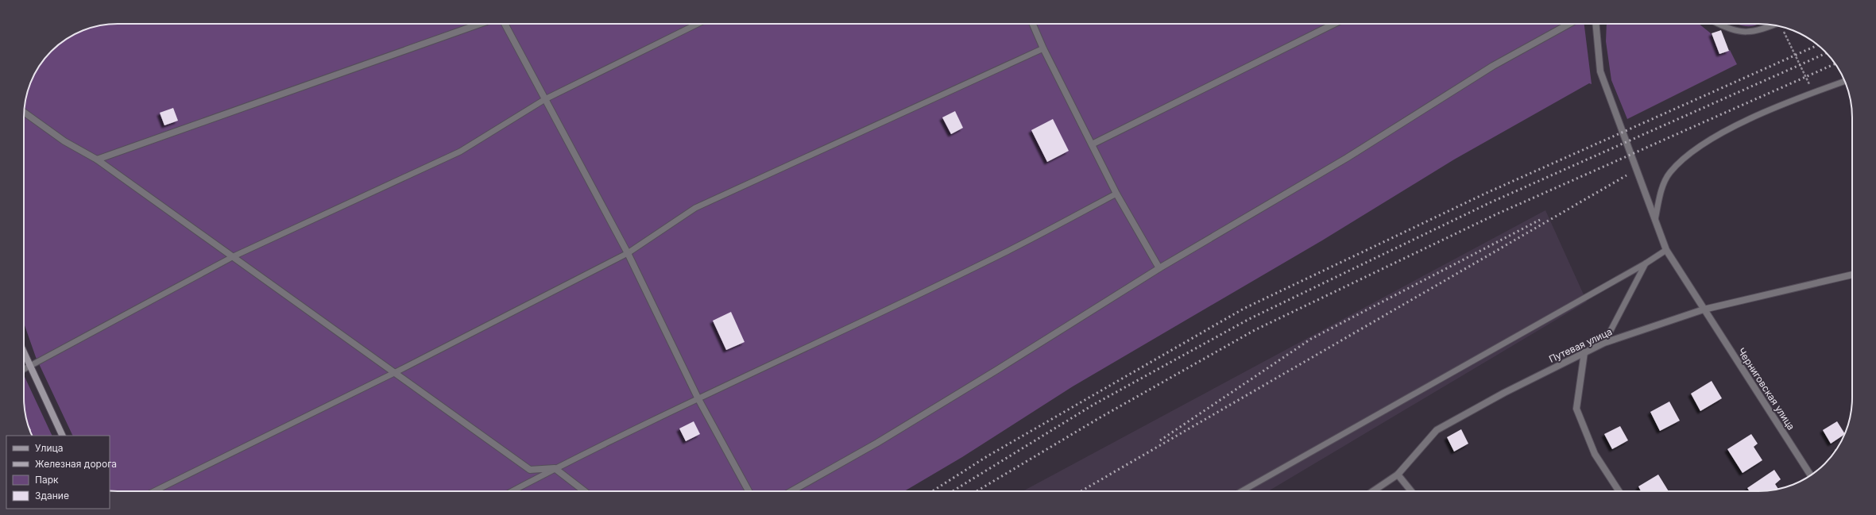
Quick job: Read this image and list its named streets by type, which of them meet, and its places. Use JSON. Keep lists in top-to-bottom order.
{
  "streets": {
    "street": ["Путевая улица", "Черниговская улица"]
  },
  "crossings": [
    ["Путевая улица", "Черниговская улица"]
  ],
  "legend": [
    "Улица",
    "Железная дорога",
    "Парк",
    "Здание"
  ]
}
